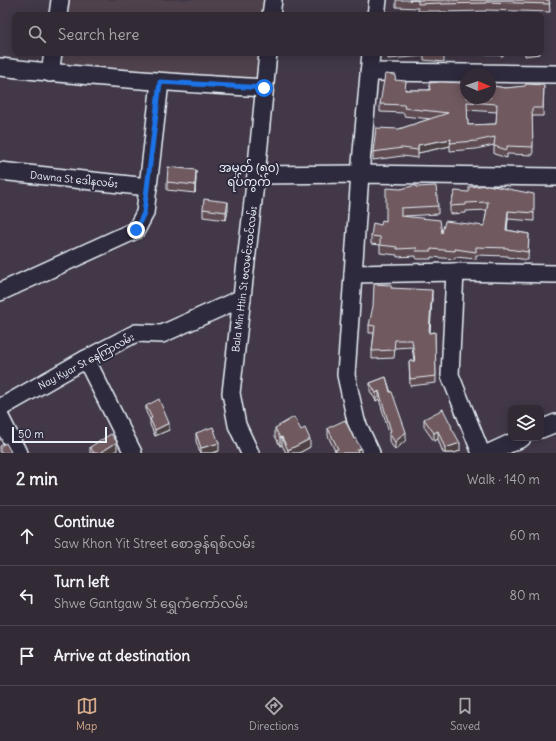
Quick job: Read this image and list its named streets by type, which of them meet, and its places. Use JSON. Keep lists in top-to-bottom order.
{
  "streets": {
    "street": ["Dawna St ဒေါနလမ်း", "Bala Min Htin St ဗလမင်းထင်လမ်း", "Nay Kyar St နေကြာလမ်း"]
  },
  "crossings": [
    ["Bala Min Htin St ဗလမင်းထင်လမ်း", "Nay Kyar St နေကြာလမ်း"]
  ],
  "districts": ["အမှတ် (၅၀) ရပ်ကွက်"],
  "scale_bar": "50 m",
  "north": "right",
  "page": {
    "search": "Search here",
    "scale": "50 m",
    "heading": ["2 min", "Walk · 140 m"],
    "list": [
      ["Continue", "Saw Khon Yit Street စောခွန်ရစ်လမ်း", "60 m"],
      ["Turn left", "Shwe Gantgaw St ရွှေကံကော်လမ်း", "80 m"],
      "Arrive at destination"
    ],
    "nav": ["Map", "Directions", "Saved"]
  }
}
